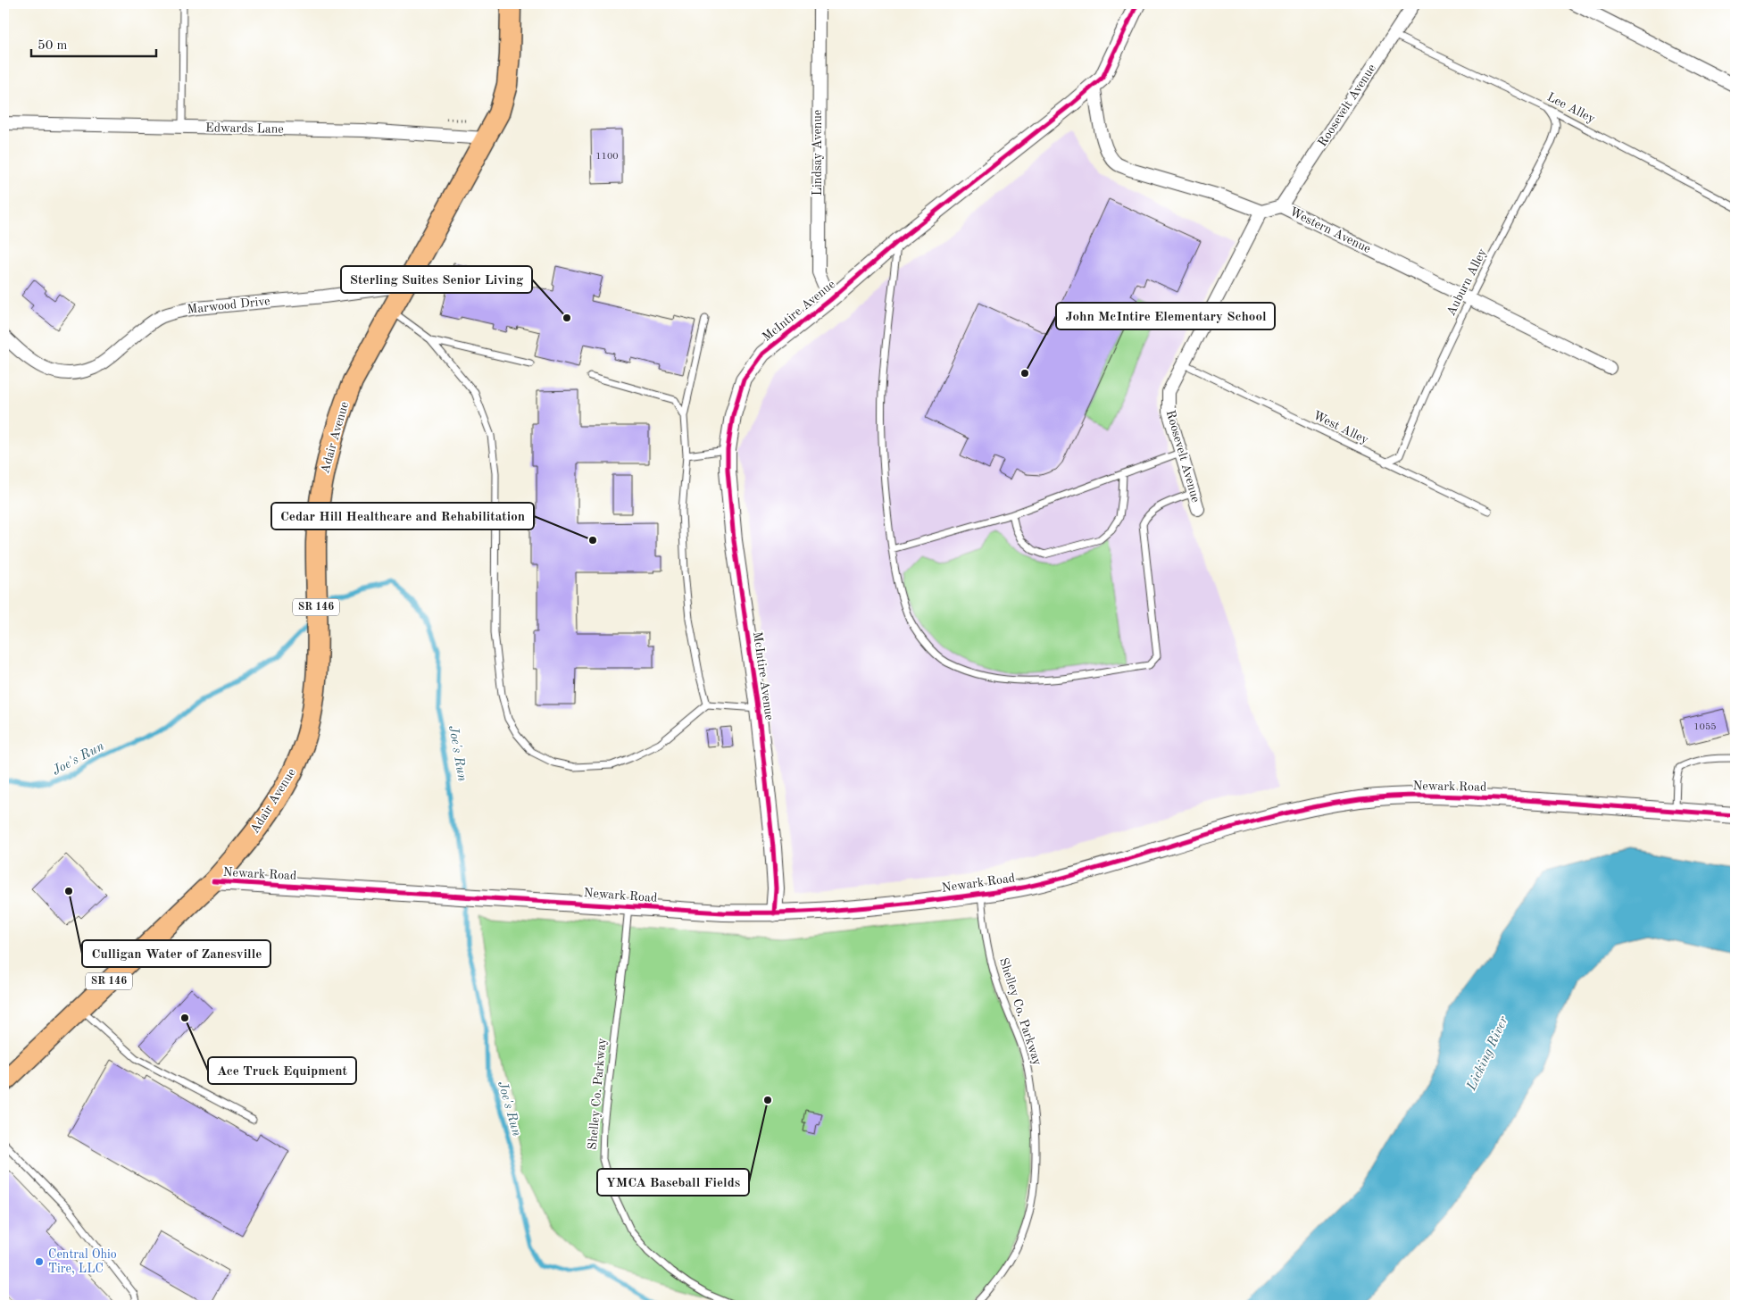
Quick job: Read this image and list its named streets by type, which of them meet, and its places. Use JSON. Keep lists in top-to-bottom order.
{
  "streets": {
    "main road": ["Adair Avenue", "SR 146", "Newark Road"],
    "street": [
      "Roosevelt Avenue",
      "Edwards Lane",
      "Lindsay Avenue",
      "Western Avenue",
      "Marwood Drive",
      "McIntire Avenue"
    ],
    "lane": [
      "Lee Alley",
      "Auburn Alley",
      "West Alley",
      "Shelley Co. Parkway"
    ]
  },
  "crossings": [
    ["Roosevelt Avenue", "Lee Alley"],
    ["Roosevelt Avenue", "Western Avenue"],
    ["Roosevelt Avenue", "West Alley"],
    ["Lee Alley", "Auburn Alley"],
    ["Edwards Lane", "Adair Avenue"],
    ["Lindsay Avenue", "McIntire Avenue"],
    ["Western Avenue", "Auburn Alley"],
    ["Auburn Alley", "West Alley"],
    ["Marwood Drive", "Adair Avenue"],
    ["McIntire Avenue", "Newark Road"],
    ["Adair Avenue", "Newark Road"],
    ["Newark Road", "Shelley Co. Parkway"]
  ],
  "water": ["Joe's Run", "Licking River"],
  "places": [
    "Sterling Suites Senior Living",
    "John McIntire Elementary School",
    "Cedar Hill Healthcare and Rehabilitation",
    "Culligan Water of Zanesville",
    "Ace Truck Equipment",
    "YMCA Baseball Fields",
    "Central Ohio Tire, LLC"
  ],
  "house_numbers": ["1100", "1055"],
  "scale_bar": "50 m"
}
